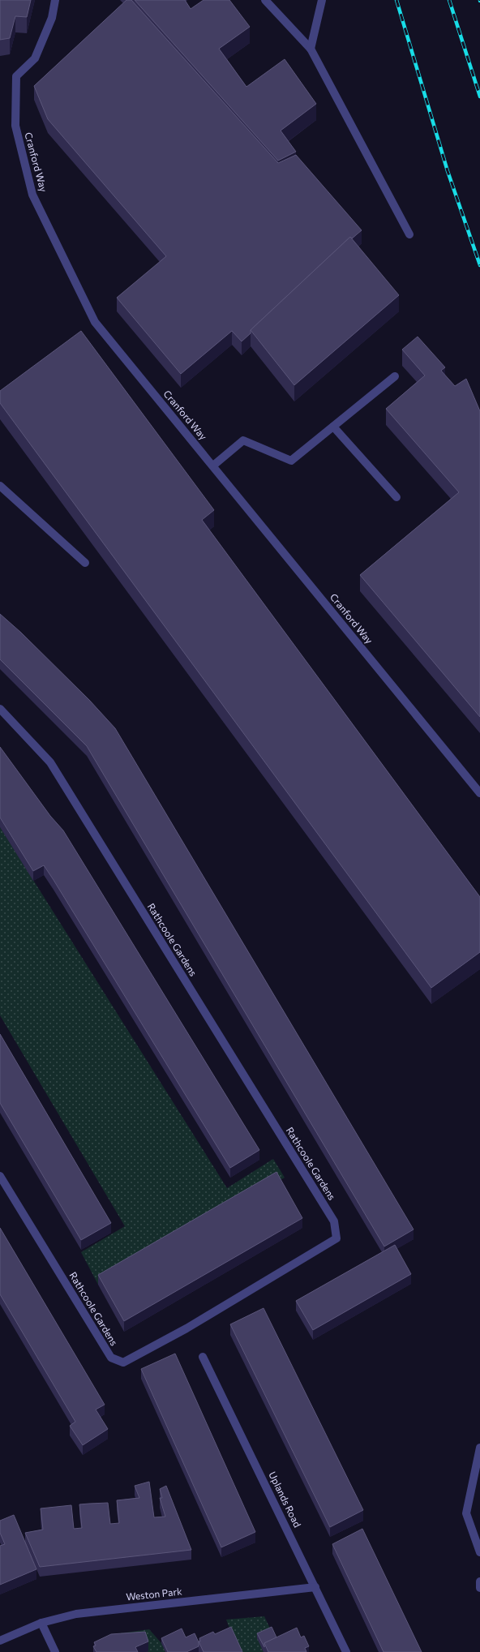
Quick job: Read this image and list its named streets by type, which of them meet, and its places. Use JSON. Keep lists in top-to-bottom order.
{
  "streets": {
    "street": [
      "Cranford Way",
      "Rathcoole Gardens",
      "Uplands Road",
      "Weston Park"
    ]
  },
  "crossings": [
    ["Uplands Road", "Weston Park"]
  ]
}
